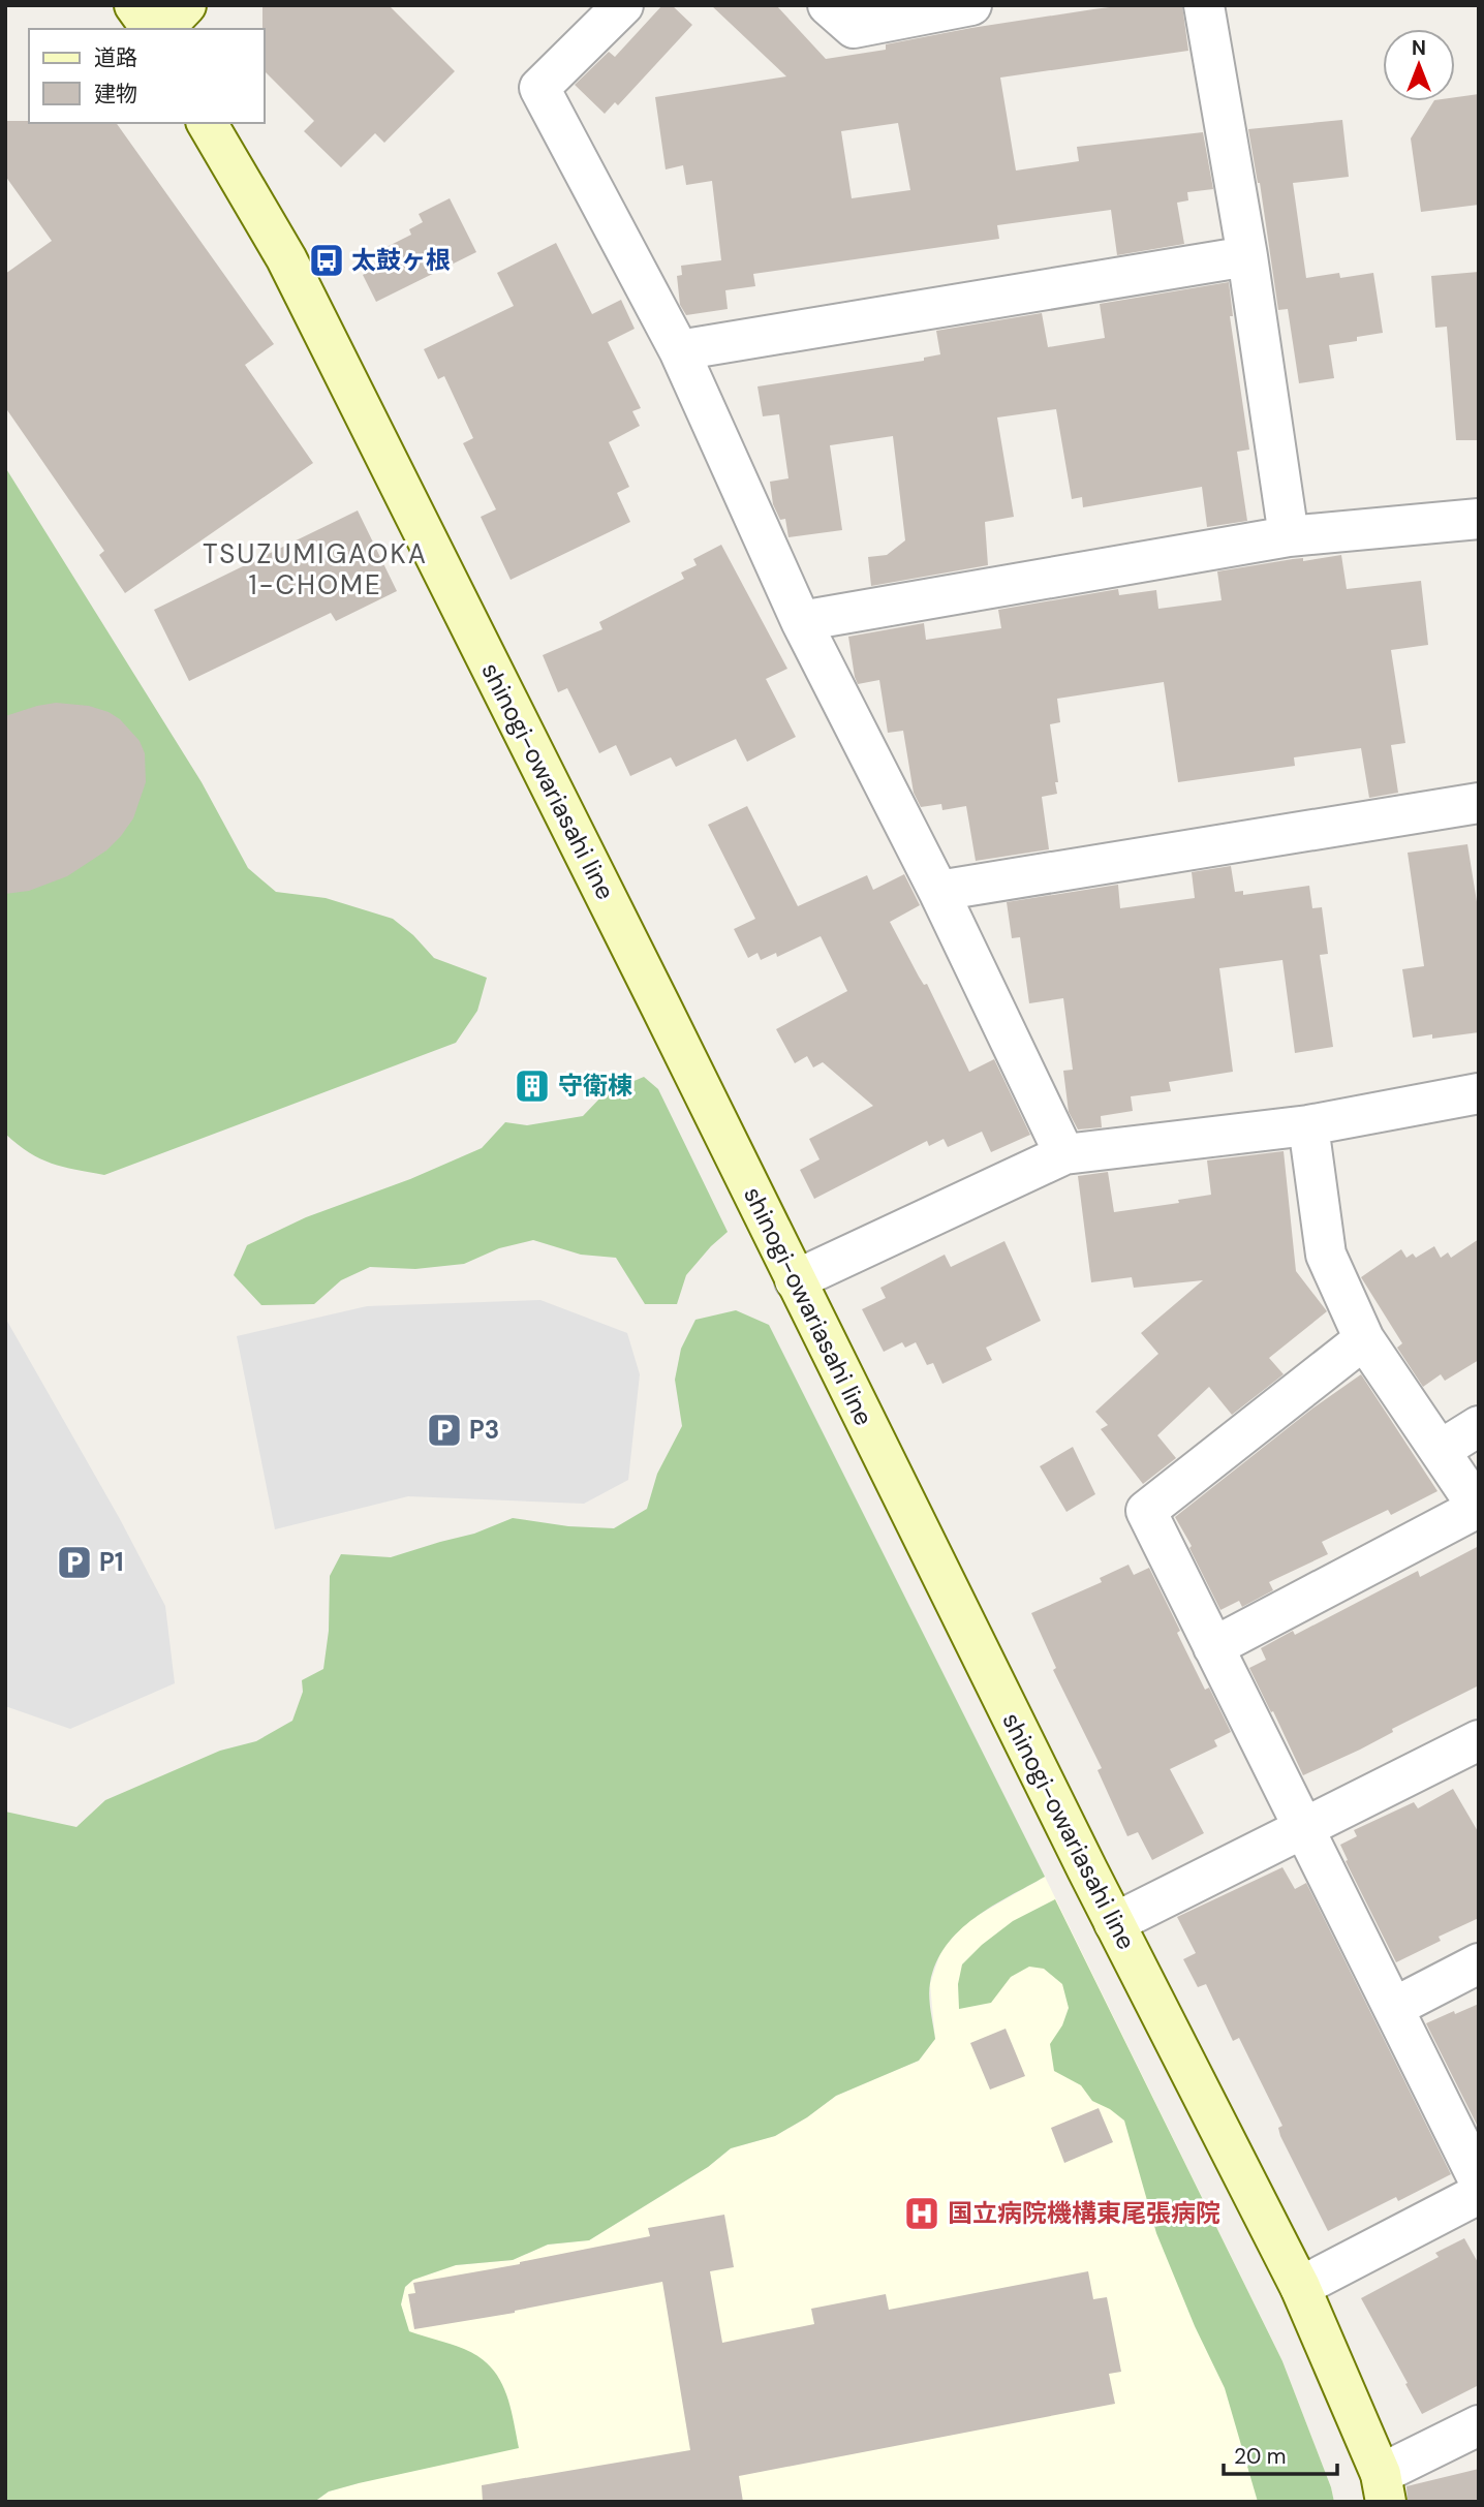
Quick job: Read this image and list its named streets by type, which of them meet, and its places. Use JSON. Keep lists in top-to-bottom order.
{
  "streets": {
    "main road": ["shinogi-owariasahi line"]
  },
  "districts": ["TSUZUMIGAOKA 1-CHOME"],
  "places": {
    "bus stop": ["太鼓ヶ根"],
    "building": ["守衛棟"],
    "parking": ["P3", "P1"],
    "hospital": ["国立病院機構東尾張病院"]
  },
  "legend": ["道路", "建物"],
  "scale_bar": "20 m",
  "north": "top"
}
